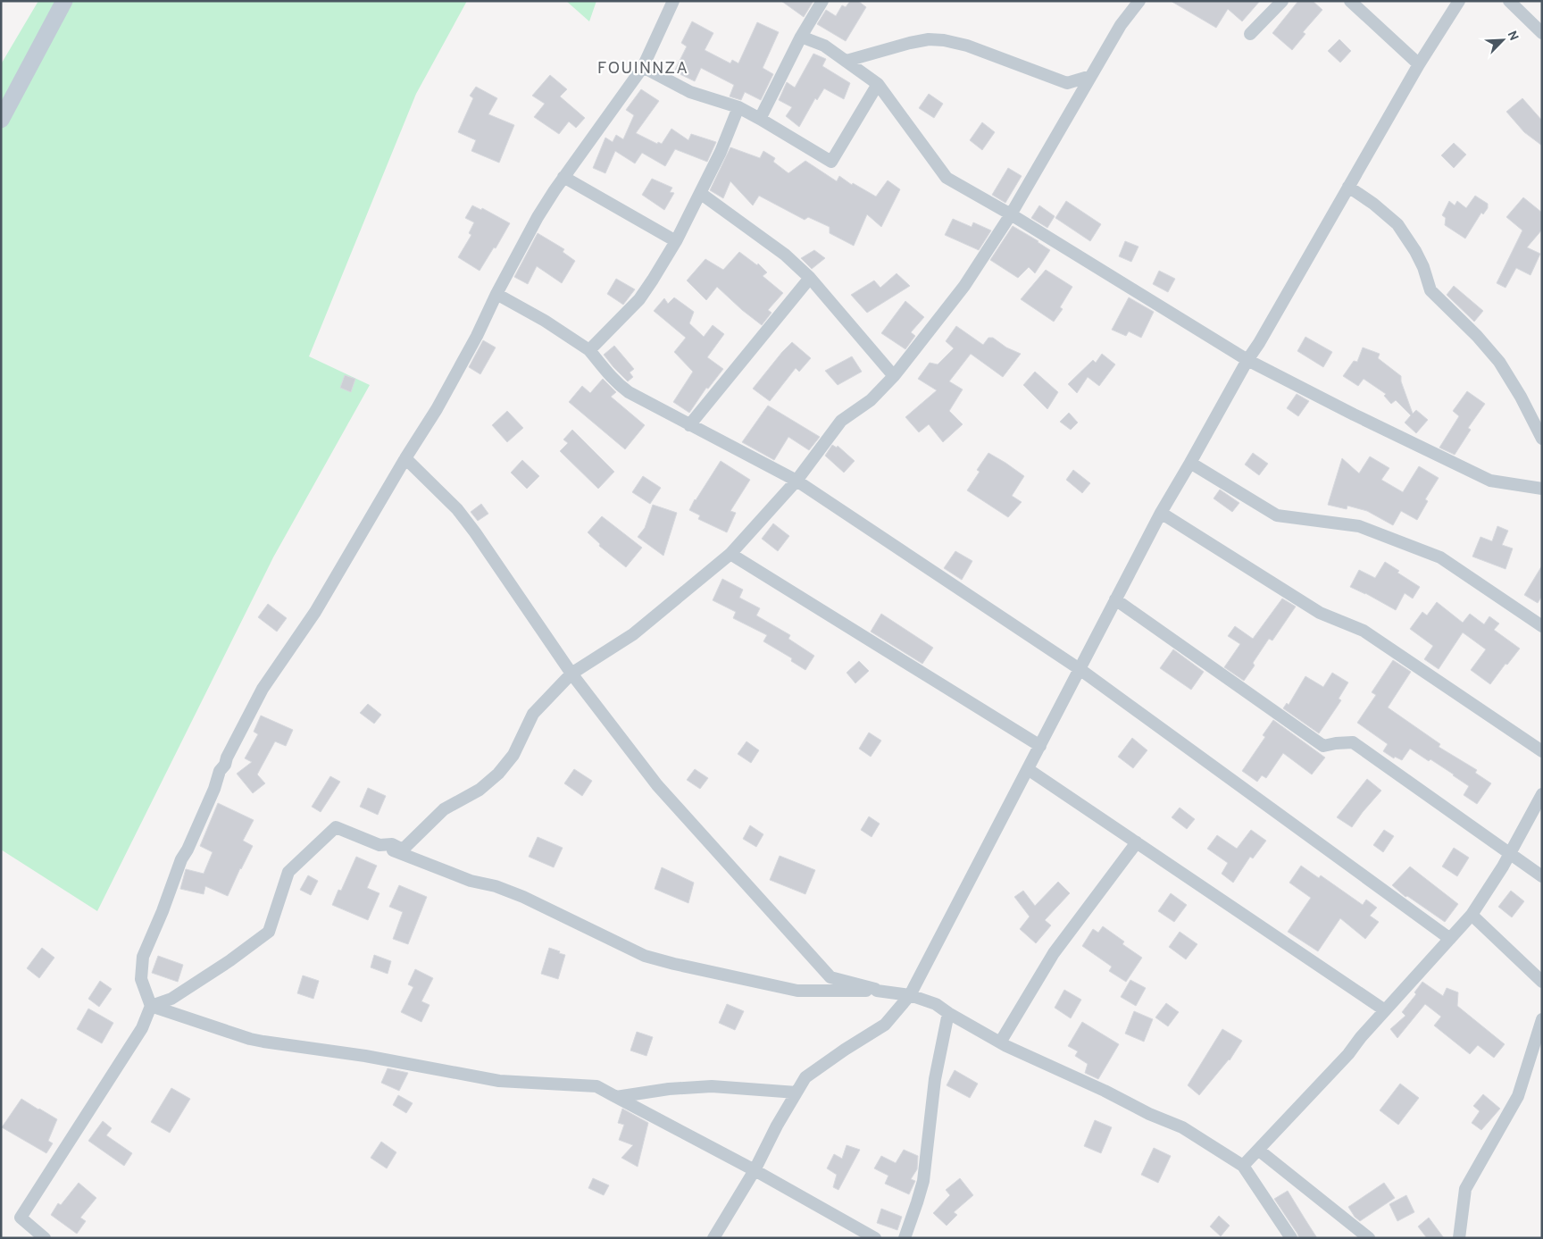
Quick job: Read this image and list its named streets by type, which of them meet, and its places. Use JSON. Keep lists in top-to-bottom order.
{
  "districts": ["FOUINNZA"],
  "north": "top right"
}
